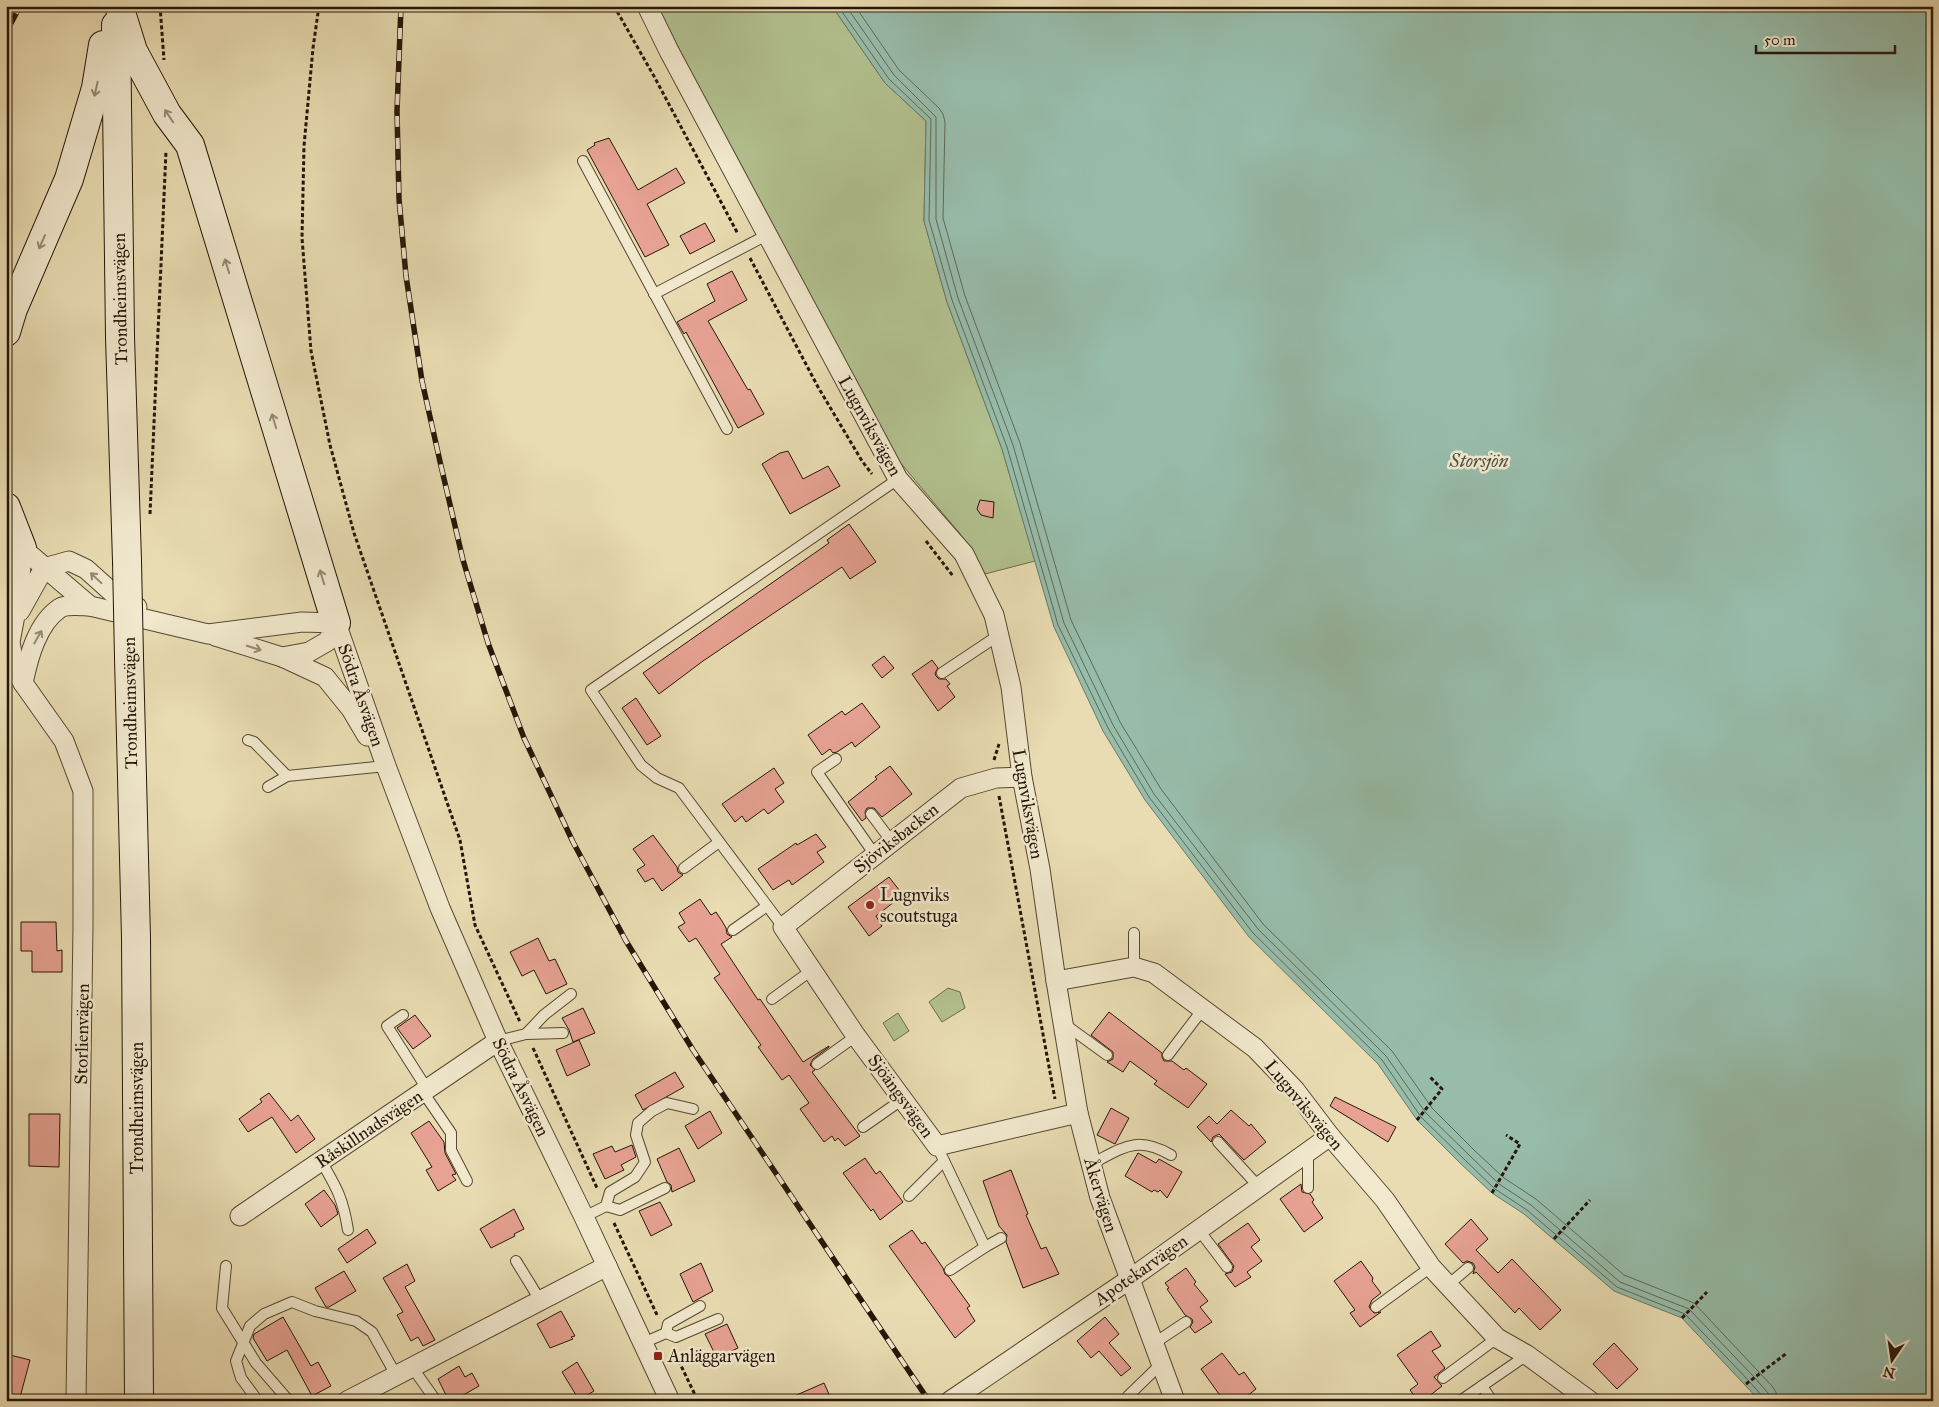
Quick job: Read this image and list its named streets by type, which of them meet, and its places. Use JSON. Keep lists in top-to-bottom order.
{
  "streets": {
    "main road": ["Trondheimsvägen"],
    "street": [
      "Lugnviksvägen",
      "Södra Åsvägen",
      "Sjöviksbacken",
      "Storlienvägen",
      "Sjöängsvägen",
      "Råskillnadsvägen",
      "Åkervägen",
      "Apotekarvägen"
    ]
  },
  "crossings": [
    ["Lugnviksvägen", "Sjöviksbacken"],
    ["Lugnviksvägen", "Åkervägen"],
    ["Lugnviksvägen", "Apotekarvägen"],
    ["Södra Åsvägen", "Råskillnadsvägen"],
    ["Sjöviksbacken", "Sjöängsvägen"],
    ["Sjöängsvägen", "Åkervägen"],
    ["Åkervägen", "Apotekarvägen"]
  ],
  "water": ["Storsjön"],
  "places": {
    "other": ["Lugnviks scoutstuga"],
    "transit": ["Anläggarvägen"]
  },
  "scale_bar": "50 m",
  "north": "bottom"
}
